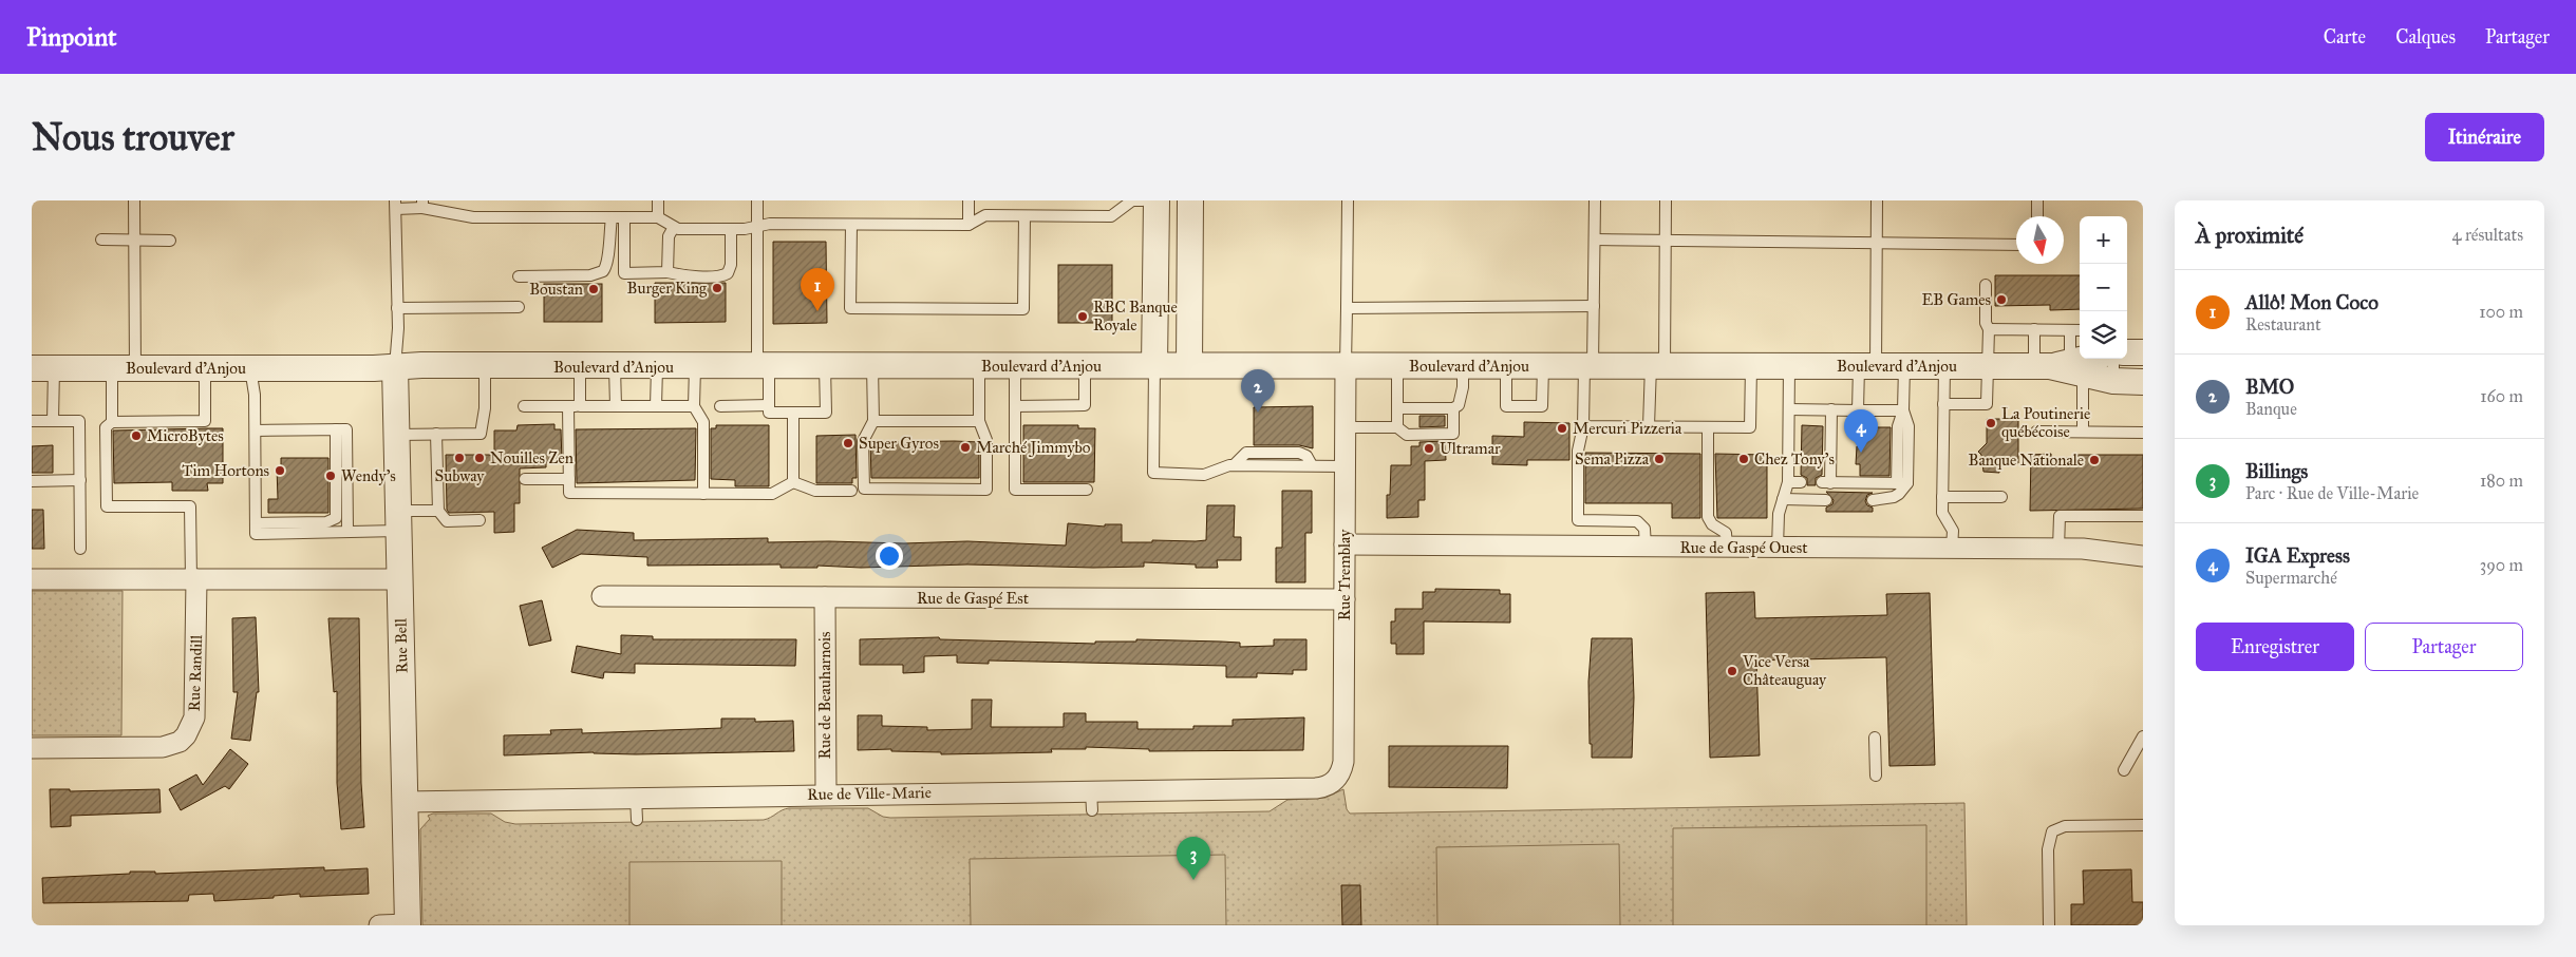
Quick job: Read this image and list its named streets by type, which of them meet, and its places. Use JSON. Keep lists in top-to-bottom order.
{
  "streets": {
    "street": [
      "Boulevard d'Anjou",
      "Rue de Gaspé Ouest",
      "Rue Tremblay",
      "Rue de Gaspé Est",
      "Rue Bell",
      "Rue Randill",
      "Rue de Beauharnois",
      "Rue de Ville-Marie"
    ]
  },
  "crossings": [
    ["Boulevard d'Anjou", "Rue Tremblay"],
    ["Boulevard d'Anjou", "Rue Bell"],
    ["Rue de Gaspé Ouest", "Rue Tremblay"],
    ["Rue Tremblay", "Rue de Gaspé Est"],
    ["Rue Tremblay", "Rue de Ville-Marie"],
    ["Rue de Gaspé Est", "Rue de Beauharnois"],
    ["Rue Bell", "Rue de Ville-Marie"],
    ["Rue de Beauharnois", "Rue de Ville-Marie"]
  ],
  "places": [
    "Burger King",
    "Boustan",
    "EB Games",
    "RBC Banque Royale",
    "La Poutinerie québécoise",
    "Mercuri Pizzeria",
    "MicroBytes",
    "Super Gyros",
    "Marché Jimmybo",
    "Ultramar",
    "Subway",
    "Nouilles Zen",
    "Sema Pizza",
    "Chez Tony's",
    "Banque Nationale",
    "Tim Hortons",
    "Wendy's",
    "Vice Versa Châteauguay"
  ],
  "north": "bottom",
  "page": {
    "header": "Pinpoint",
    "nav": ["Carte", "Calques", "Partager"],
    "buttons": [
      "Itinéraire",
      ["Enregistrer", "Partager"]
    ],
    "title": "Nous trouver",
    "heading": ["À proximité", "4 résultats"],
    "map_buttons": ["+", "−"],
    "pins": [
      "1",
      "2",
      "4",
      "3"
    ],
    "list": [
      {
        "mark": "1",
        "name": "Allô! Mon Coco",
        "note": "Restaurant",
        "value": "100 m"
      },
      {
        "mark": "2",
        "name": "BMO",
        "note": "Banque",
        "value": "160 m"
      },
      {
        "mark": "3",
        "name": "Billings",
        "note": "Parc · Rue de Ville-Marie",
        "value": "180 m"
      },
      {
        "mark": "4",
        "name": "IGA Express",
        "note": "Supermarché",
        "value": "390 m"
      }
    ]
  }
}
